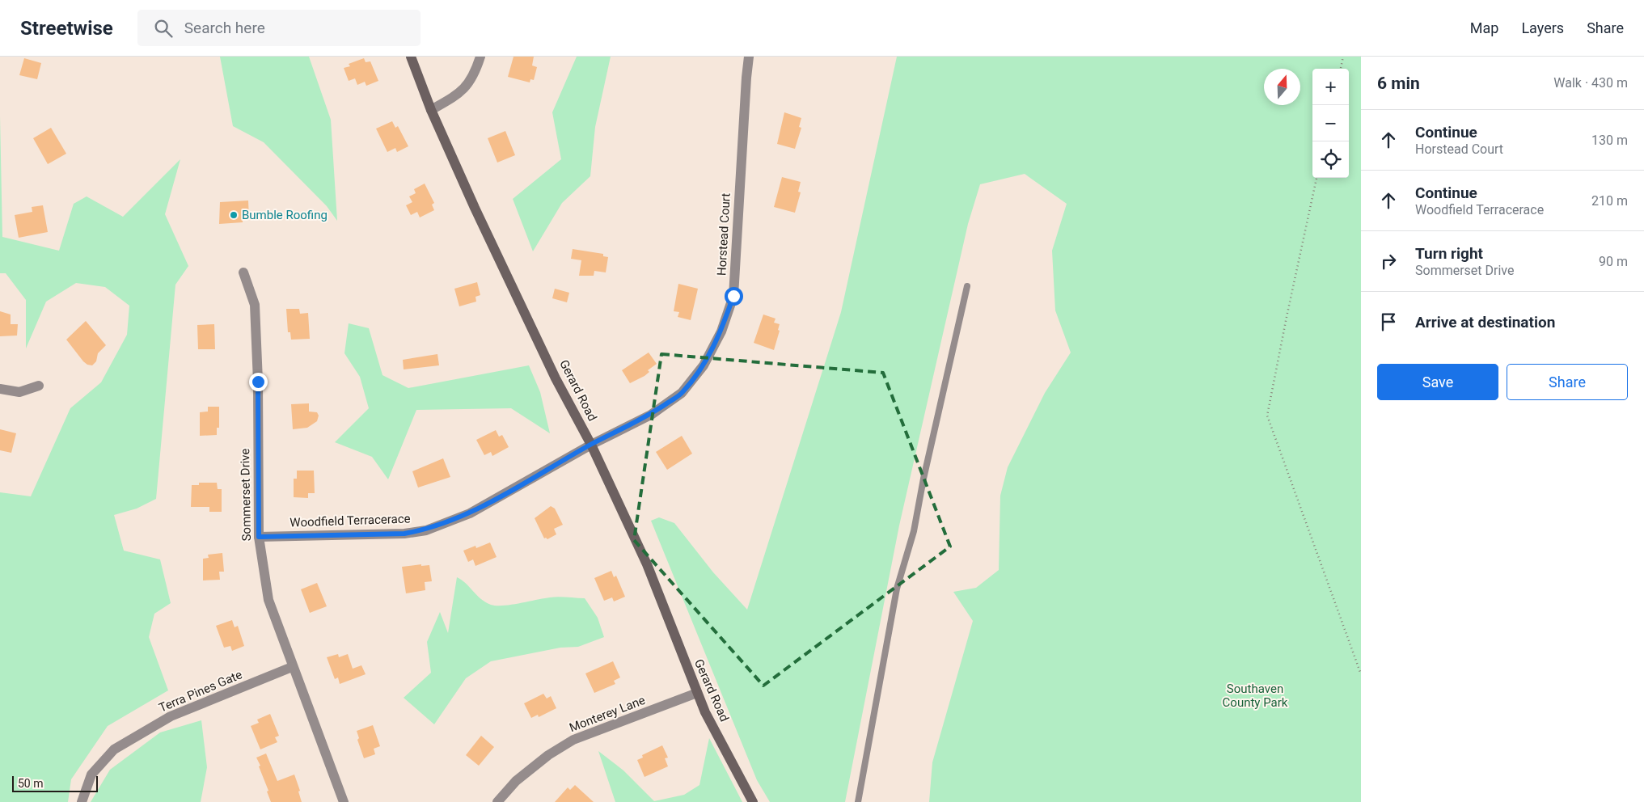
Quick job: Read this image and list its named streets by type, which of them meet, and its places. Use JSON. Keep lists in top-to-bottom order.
{
  "streets": {
    "street": [
      "Horstead Court",
      "Gerard Road",
      "Sommerset Drive",
      "Woodfield Terracerace",
      "Terra Pines Gate",
      "Monterey Lane"
    ]
  },
  "crossings": [
    ["Horstead Court", "Gerard Road"],
    ["Horstead Court", "Woodfield Terracerace"],
    ["Gerard Road", "Woodfield Terracerace"],
    ["Gerard Road", "Monterey Lane"],
    ["Sommerset Drive", "Woodfield Terracerace"],
    ["Sommerset Drive", "Terra Pines Gate"]
  ],
  "parks": ["Southaven County Park"],
  "places": ["Bumble Roofing"],
  "scale_bar": "50 m",
  "north": "top",
  "page": {
    "header": "Streetwise",
    "search": "Search here",
    "nav": ["Map", "Layers", "Share"],
    "heading": ["6 min", "Walk · 430 m"],
    "map_buttons": ["+", "−"],
    "list": [
      ["Continue", "Horstead Court", "130 m"],
      ["Continue", "Woodfield Terracerace", "210 m"],
      ["Turn right", "Sommerset Drive", "90 m"],
      "Arrive at destination"
    ],
    "buttons": ["Save", "Share"],
    "scale": "50 m"
  }
}
